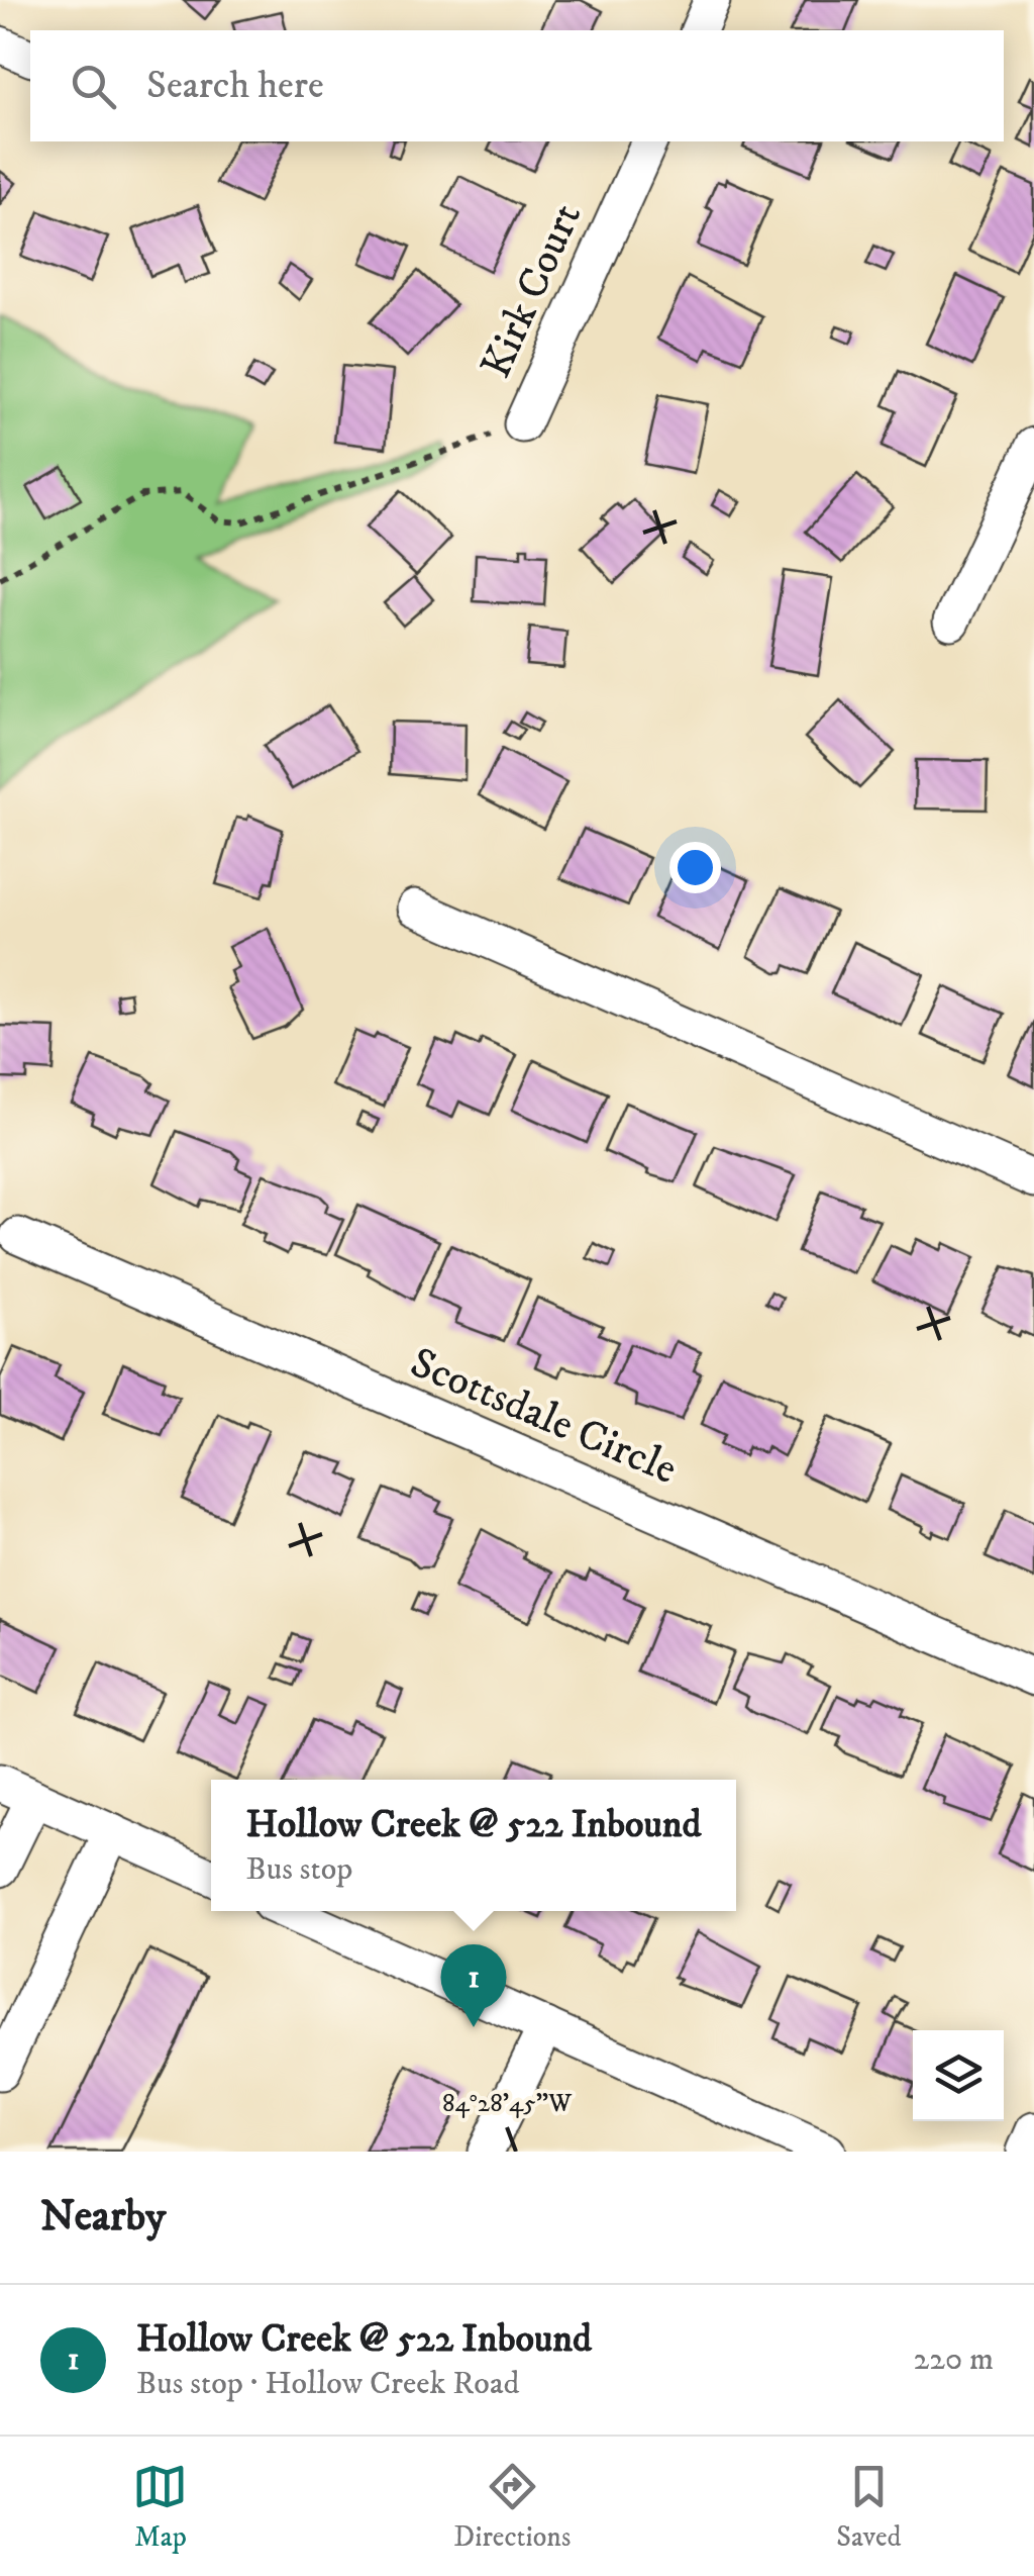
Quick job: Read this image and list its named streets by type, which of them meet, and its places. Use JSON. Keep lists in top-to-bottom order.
{
  "streets": {
    "street": ["Kirk Court", "Scottsdale Circle"]
  },
  "page": {
    "search": "Search here",
    "popup": ["Hollow Creek @ 522 Inbound", "Bus stop"],
    "pins": "1",
    "heading": "Nearby",
    "list": [
      {
        "mark": "1",
        "name": "Hollow Creek @ 522 Inbound",
        "note": "Bus stop · Hollow Creek Road",
        "value": "220 m"
      }
    ],
    "nav": ["Map", "Directions", "Saved"]
  },
  "coordinates": ["84°28'45\"W"]
}
